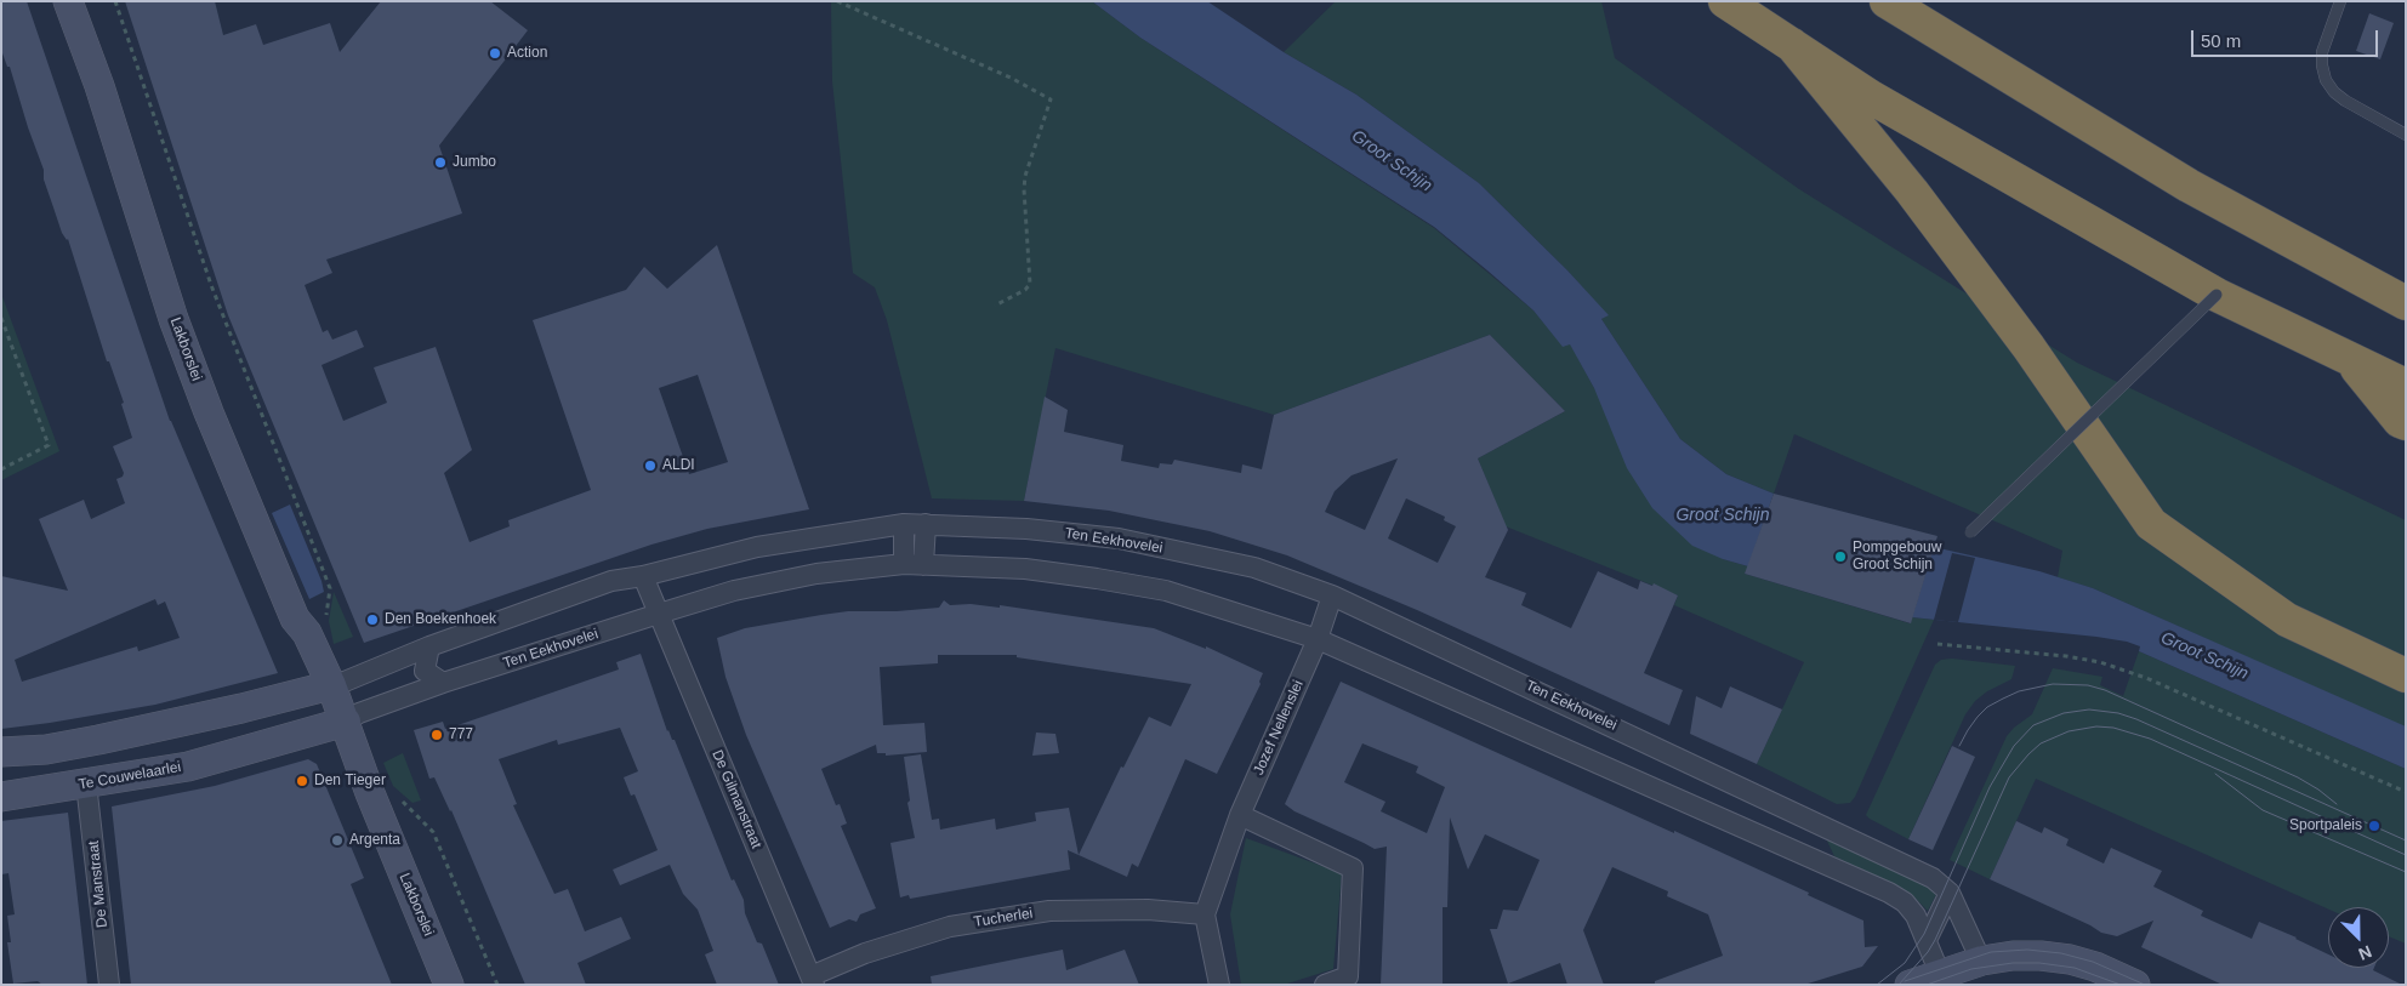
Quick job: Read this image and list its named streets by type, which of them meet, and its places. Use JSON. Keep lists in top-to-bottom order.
{
  "streets": {
    "street": [
      "Lakborslei",
      "Ten Eekhovelei",
      "Jozef Nellenslei",
      "Te Couwelaarlei",
      "De Gilmanstraat",
      "De Manstraat",
      "Tucherlei"
    ]
  },
  "crossings": [
    ["Lakborslei", "Ten Eekhovelei"],
    ["Lakborslei", "Te Couwelaarlei"],
    ["Ten Eekhovelei", "Jozef Nellenslei"],
    ["Ten Eekhovelei", "Te Couwelaarlei"],
    ["Ten Eekhovelei", "De Gilmanstraat"],
    ["Jozef Nellenslei", "Tucherlei"],
    ["Te Couwelaarlei", "De Manstraat"],
    ["De Gilmanstraat", "Tucherlei"]
  ],
  "water": ["Groot Schijn"],
  "places": [
    "Action",
    "Jumbo",
    "ALDI",
    "Pompgebouw Groot Schijn",
    "Den Boekenhoek",
    "777",
    "Den Tieger",
    "Sportpaleis",
    "Argenta"
  ],
  "scale_bar": "50 m",
  "north": "bottom right"
}
